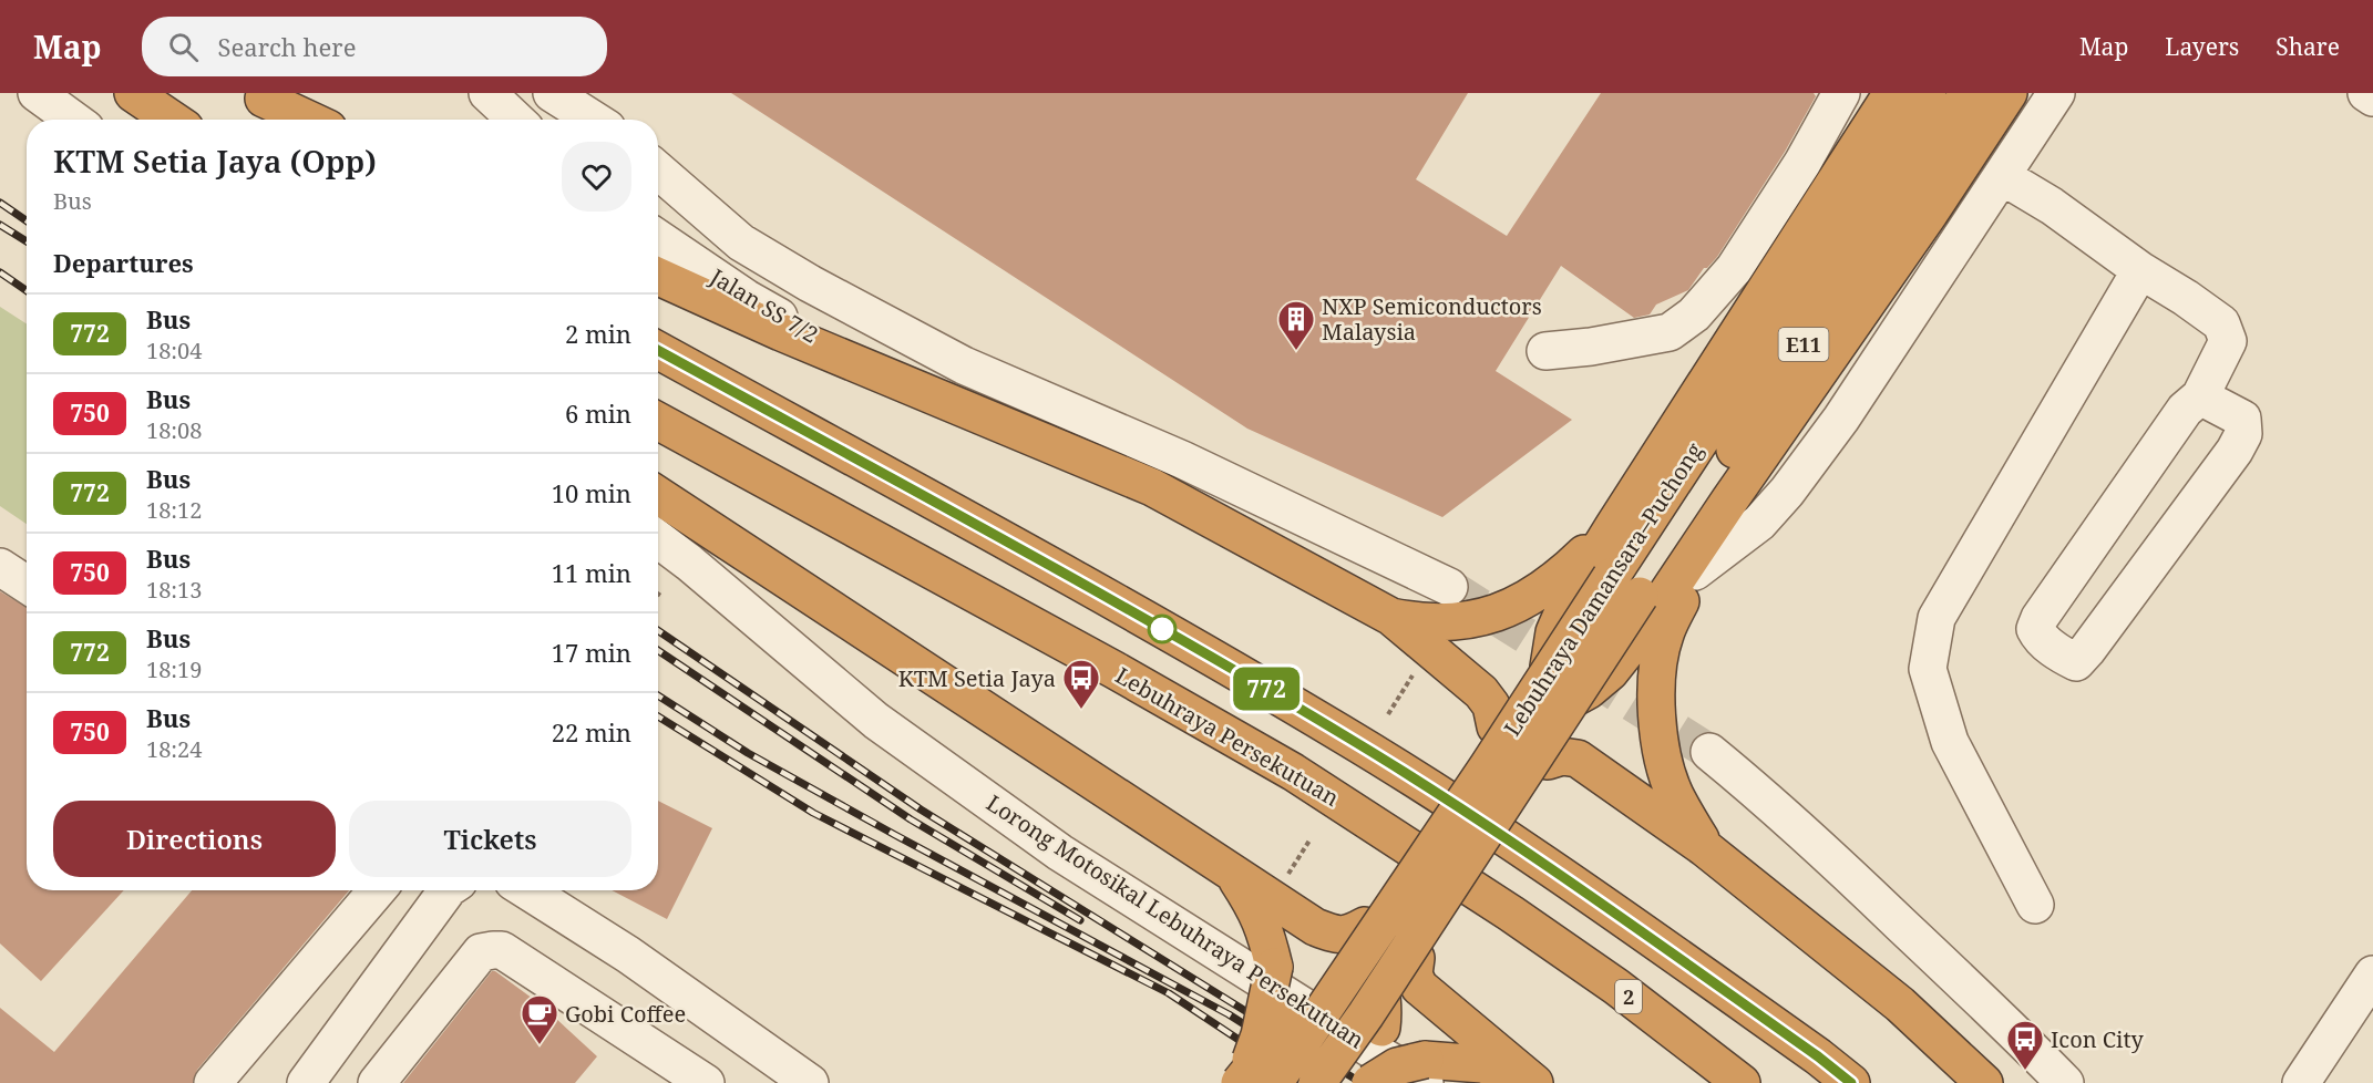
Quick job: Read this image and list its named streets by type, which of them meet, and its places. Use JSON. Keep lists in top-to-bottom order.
{
  "streets": {
    "highway": [
      "E11",
      "Lebuhraya Damansara–Puchong",
      "Lebuhraya Persekutuan",
      "2"
    ],
    "street": ["Jalan SS 7/2", "Lorong Motosikal Lebuhraya Persekutuan"]
  },
  "places": {
    "building": ["NXP Semiconductors Malaysia"],
    "bus stop": ["KTM Setia Jaya", "Icon City"],
    "cafe": ["Gobi Coffee"]
  },
  "lines": ["bus line 772"],
  "page": {
    "header": "Map",
    "search": "Search here",
    "nav": ["Map", "Layers", "Share"],
    "on_map": "772",
    "heading": [
      ["KTM Setia Jaya (Opp)", "Bus"],
      "Departures"
    ],
    "list": [
      {
        "mark": "772",
        "name": "Bus",
        "note": "18:04",
        "value": "2 min"
      },
      {
        "mark": "750",
        "name": "Bus",
        "note": "18:08",
        "value": "6 min"
      },
      {
        "mark": "772",
        "name": "Bus",
        "note": "18:12",
        "value": "10 min"
      },
      {
        "mark": "750",
        "name": "Bus",
        "note": "18:13",
        "value": "11 min"
      },
      {
        "mark": "772",
        "name": "Bus",
        "note": "18:19",
        "value": "17 min"
      },
      {
        "mark": "750",
        "name": "Bus",
        "note": "18:24",
        "value": "22 min"
      }
    ],
    "buttons": ["Directions", "Tickets"]
  }
}
